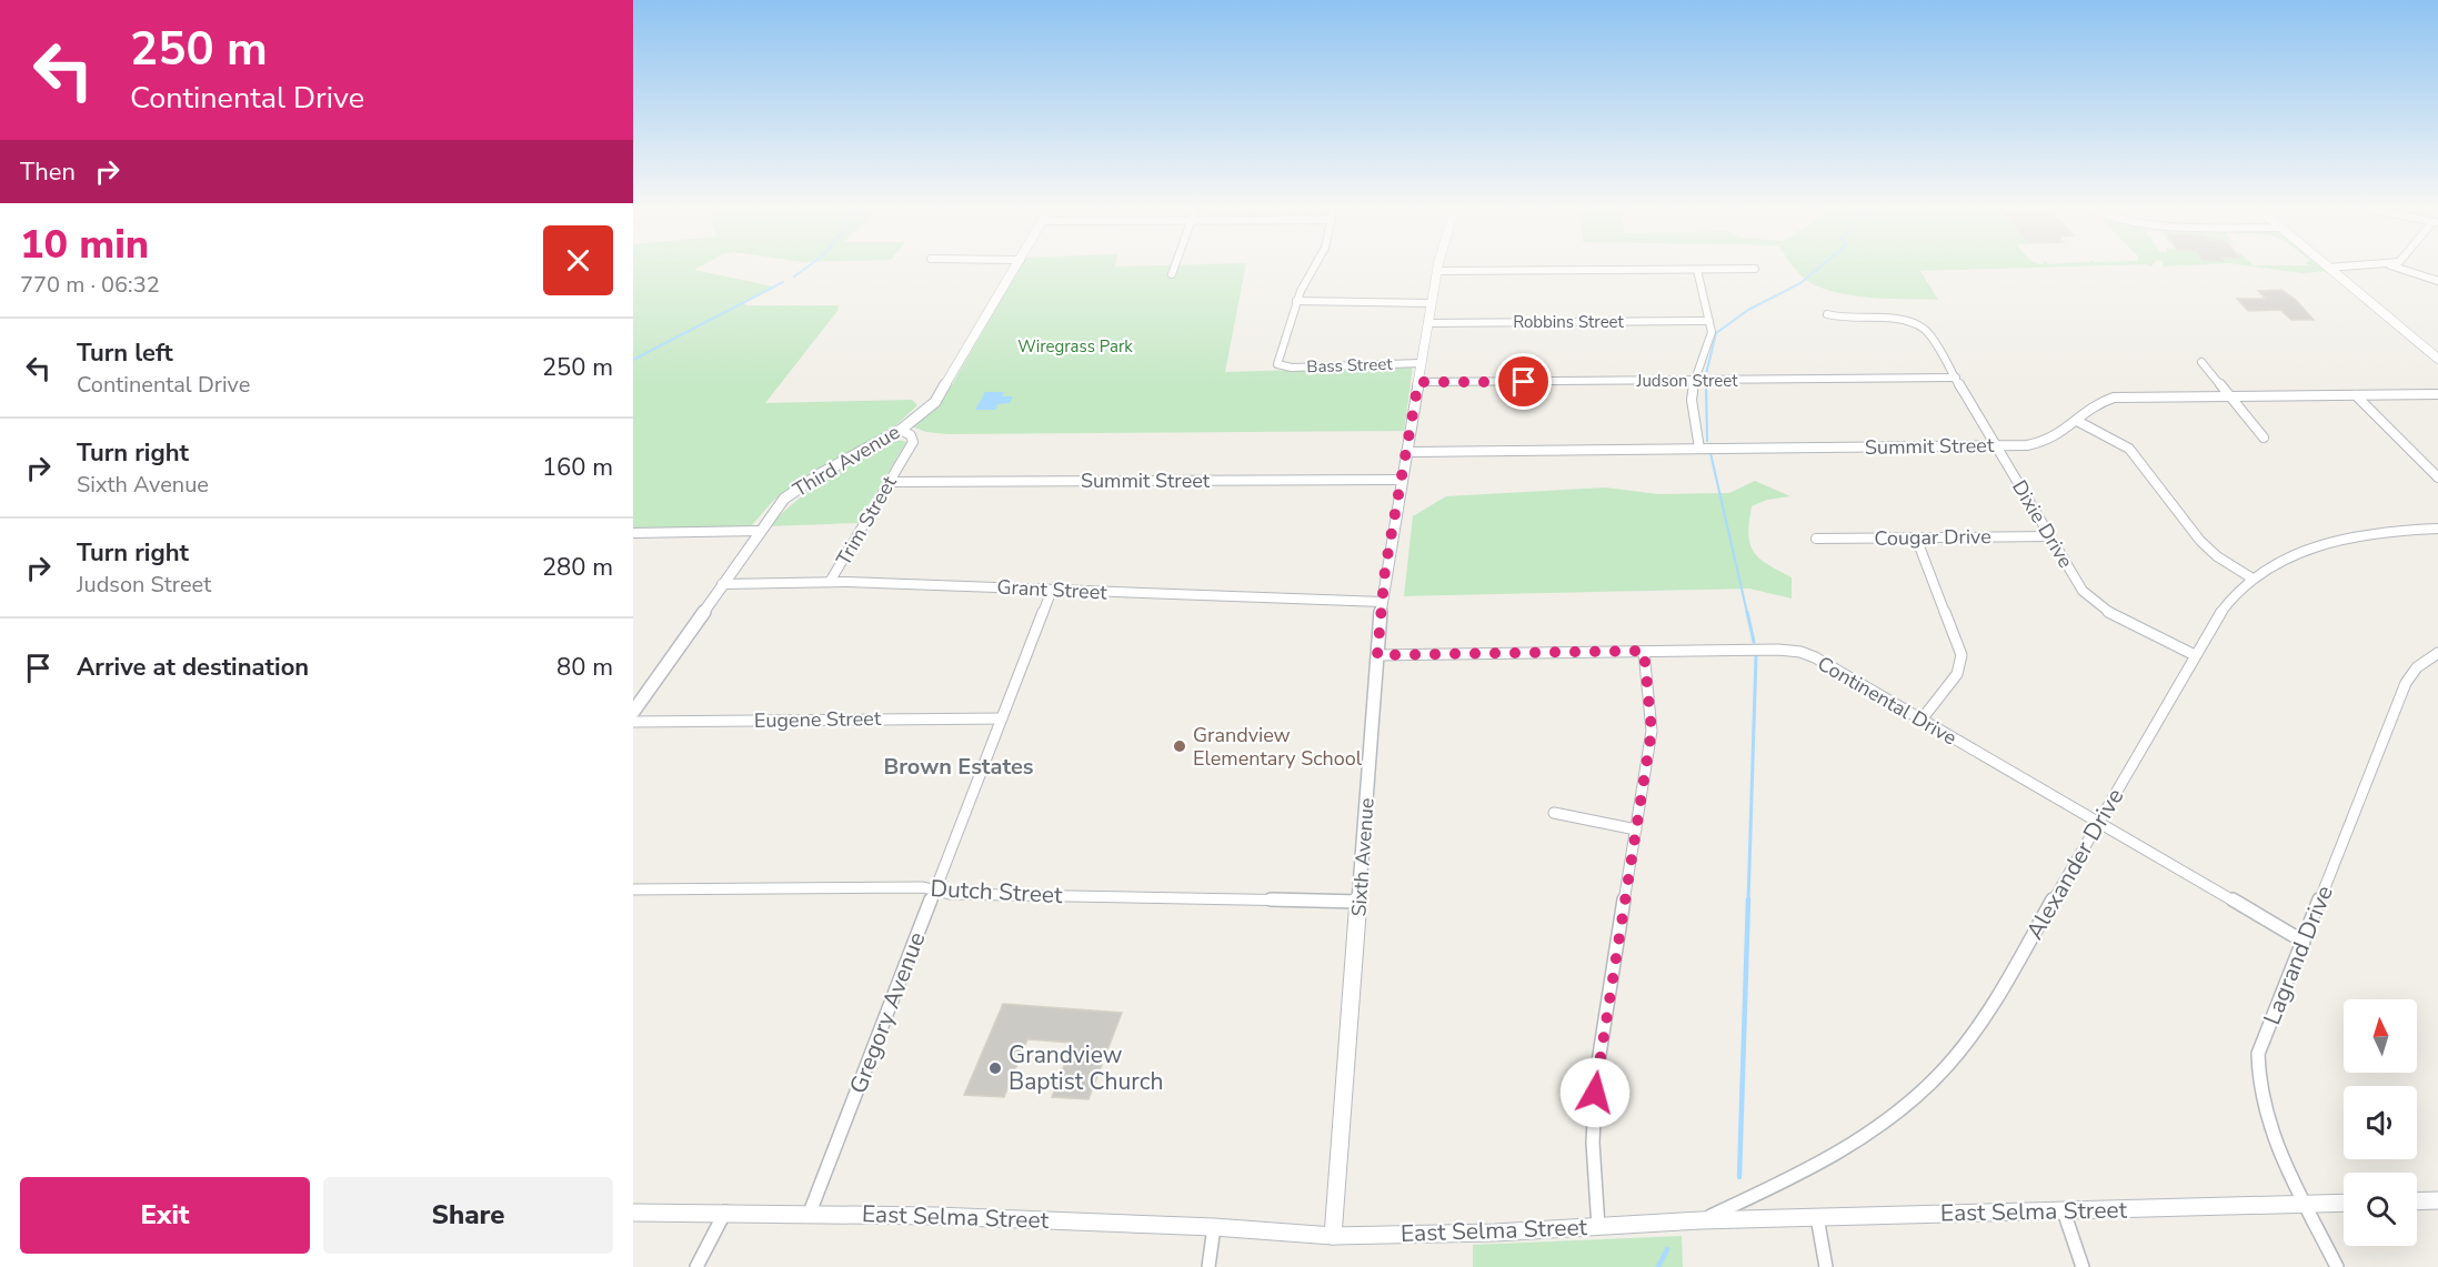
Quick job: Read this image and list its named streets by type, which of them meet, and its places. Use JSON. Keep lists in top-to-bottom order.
{
  "streets": {
    "street": [
      "Robbins Street",
      "Bass Street",
      "Judson Street",
      "Summit Street",
      "Third Avenue",
      "Trim Street",
      "Dixie Drive",
      "Cougar Drive",
      "Grant Street",
      "Continental Drive",
      "Eugene Street",
      "Sixth Avenue",
      "Alexander Drive",
      "Dutch Street",
      "Lagrand Drive",
      "Gregory Avenue",
      "East Selma Street"
    ]
  },
  "crossings": [
    ["Robbins Street", "Sixth Avenue"],
    ["Bass Street", "Sixth Avenue"],
    ["Judson Street", "Dixie Drive"],
    ["Judson Street", "Sixth Avenue"],
    ["Summit Street", "Trim Street"],
    ["Summit Street", "Dixie Drive"],
    ["Summit Street", "Sixth Avenue"],
    ["Third Avenue", "Trim Street"],
    ["Third Avenue", "Grant Street"],
    ["Trim Street", "Grant Street"],
    ["Dixie Drive", "Cougar Drive"],
    ["Dixie Drive", "Alexander Drive"],
    ["Grant Street", "Sixth Avenue"],
    ["Grant Street", "Gregory Avenue"],
    ["Continental Drive", "Sixth Avenue"],
    ["Continental Drive", "Alexander Drive"],
    ["Continental Drive", "Lagrand Drive"],
    ["Eugene Street", "Gregory Avenue"],
    ["Sixth Avenue", "Dutch Street"],
    ["Sixth Avenue", "East Selma Street"],
    ["Alexander Drive", "East Selma Street"],
    ["Dutch Street", "Gregory Avenue"],
    ["Lagrand Drive", "East Selma Street"],
    ["Gregory Avenue", "East Selma Street"]
  ],
  "districts": ["Brown Estates"],
  "parks": ["Wiregrass Park"],
  "places": ["Grandview Elementary School", "Grandview Baptist Church"],
  "north": "top",
  "page": {
    "turn": ["250 m", "Continental Drive"],
    "then": "Then",
    "heading": ["10 min", "770 m · 06:32"],
    "list": [
      {
        "name": "Turn left",
        "note": "Continental Drive",
        "value": "250 m"
      },
      {
        "name": "Turn right",
        "note": "Sixth Avenue",
        "value": "160 m"
      },
      {
        "name": "Turn right",
        "note": "Judson Street",
        "value": "280 m"
      },
      {
        "name": "Arrive at destination",
        "value": "80 m"
      }
    ],
    "buttons": ["Exit", "Share"]
  }
}
